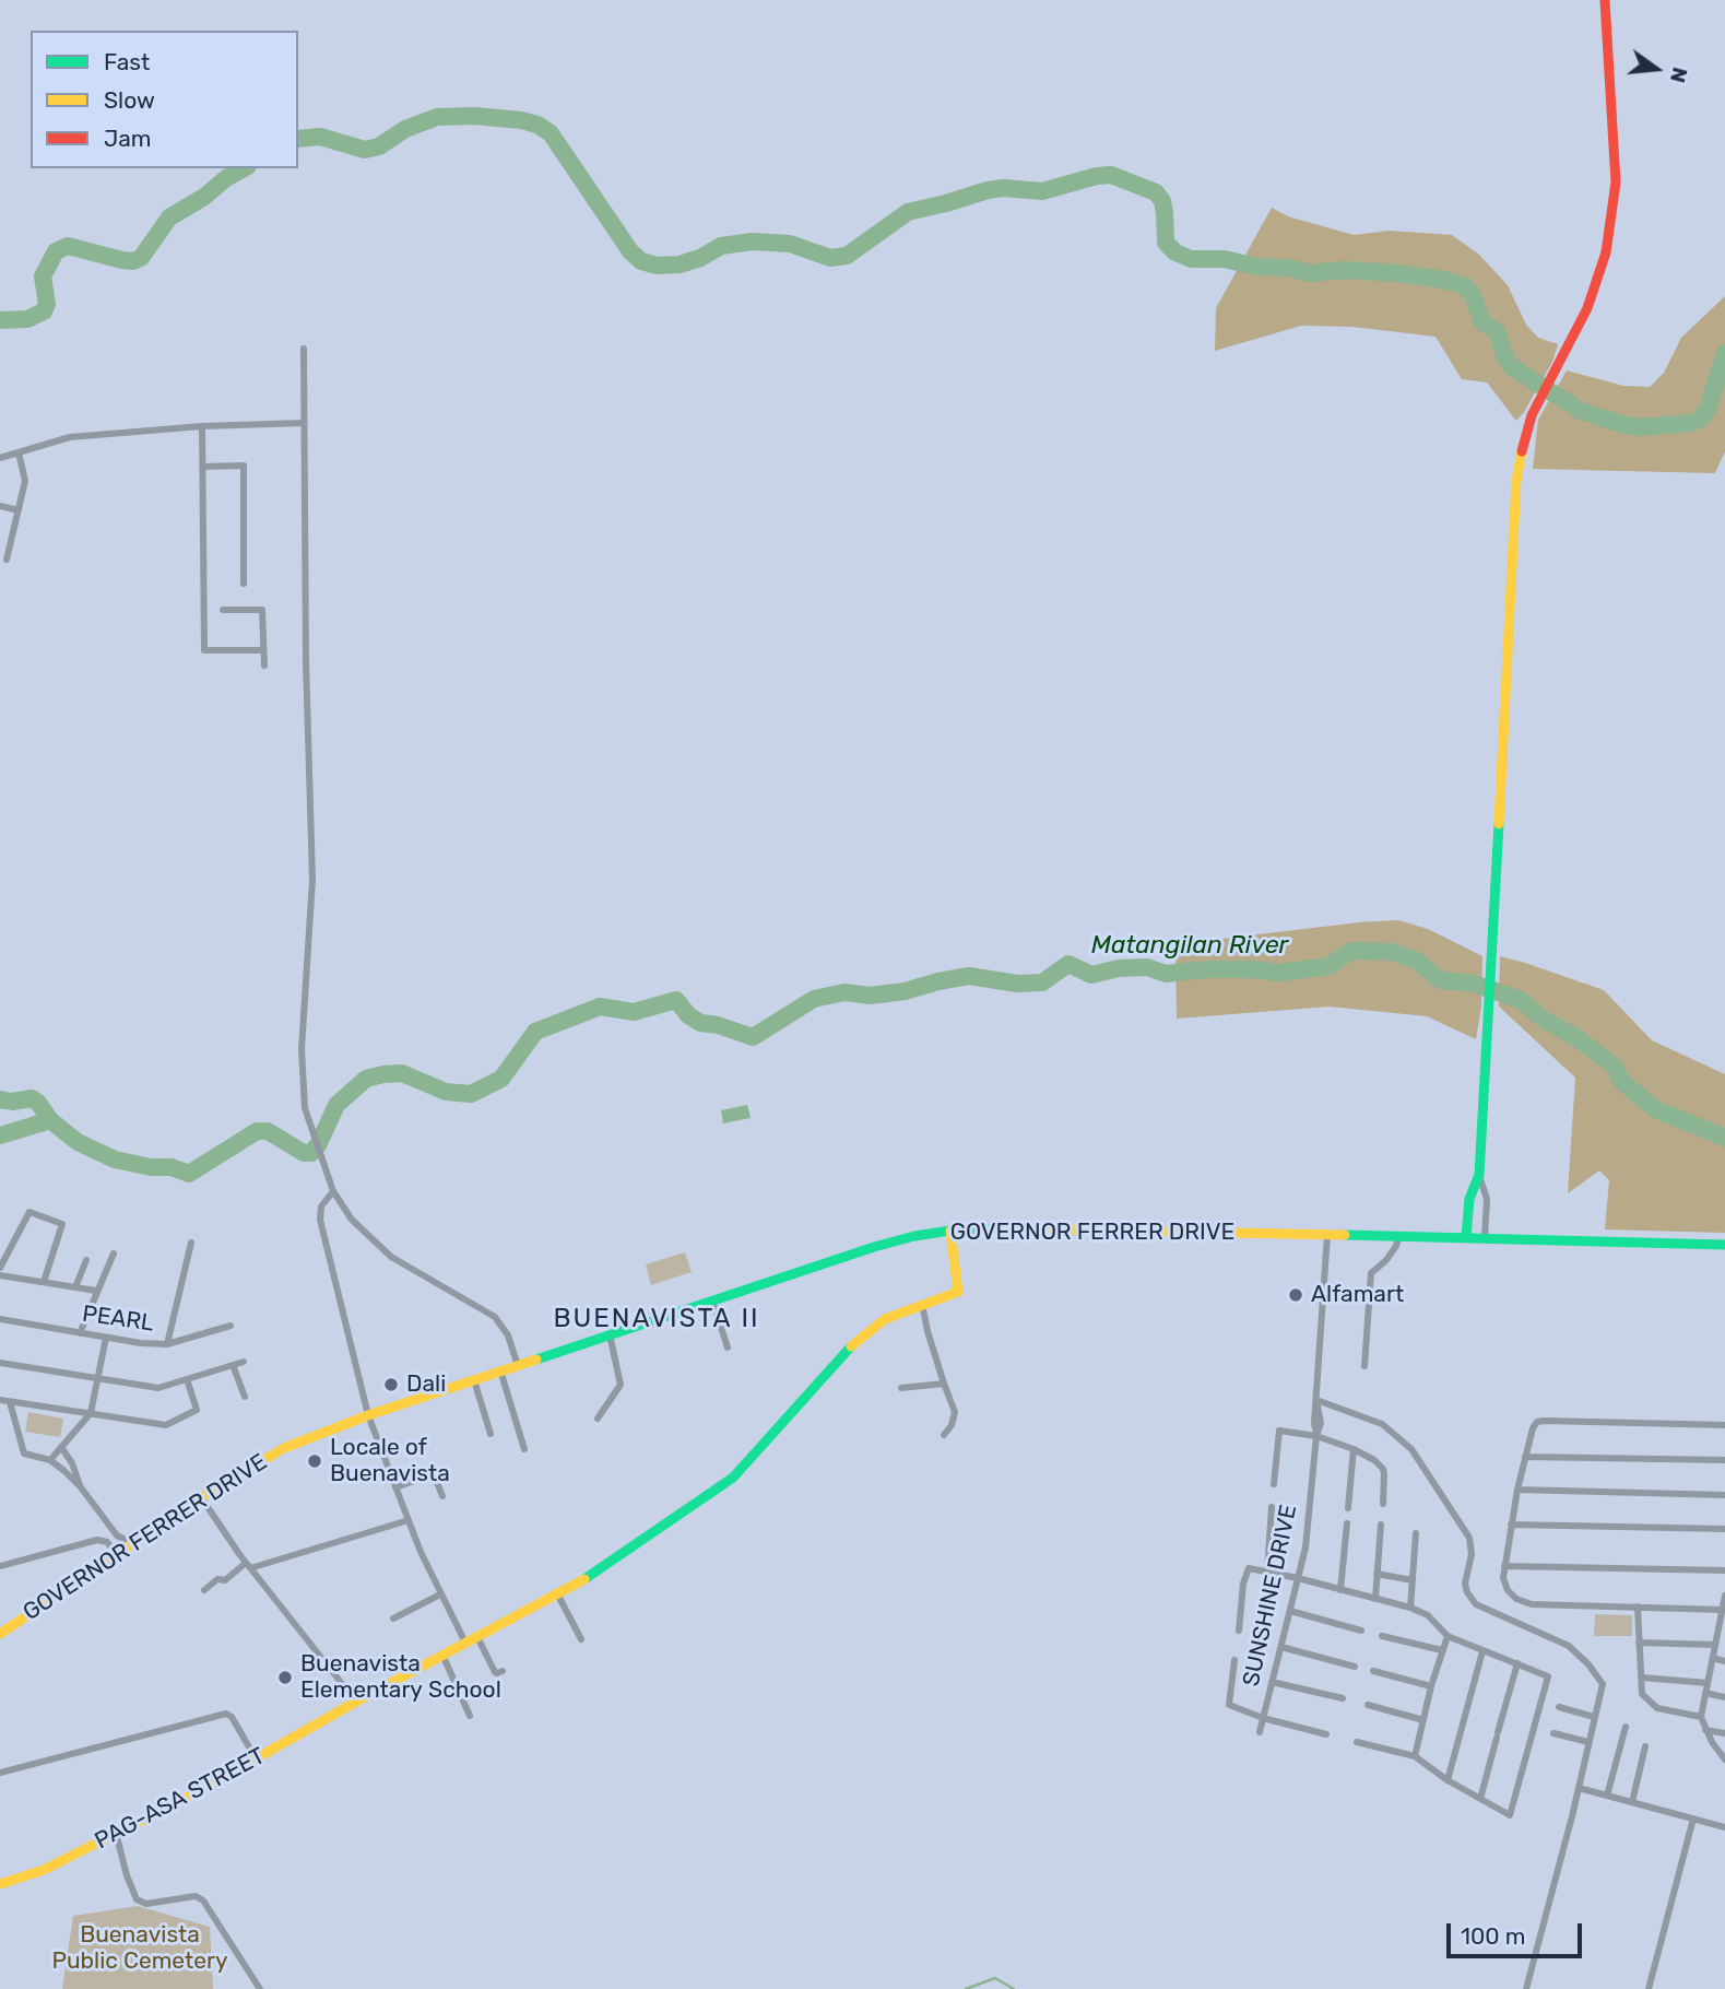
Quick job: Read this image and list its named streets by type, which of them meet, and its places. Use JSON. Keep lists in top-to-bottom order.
{
  "streets": {
    "street": [
      "GOVERNOR FERRER DRIVE",
      "PEARL",
      "SUNSHINE DRIVE",
      "PAG-ASA STREET"
    ]
  },
  "crossings": [
    ["GOVERNOR FERRER DRIVE", "SUNSHINE DRIVE"],
    ["GOVERNOR FERRER DRIVE", "PAG-ASA STREET"]
  ],
  "districts": ["BUENAVISTA II"],
  "water": ["Matangilan River"],
  "parks": ["Buenavista Public Cemetery"],
  "places": [
    "Alfamart",
    "Dali",
    "Locale of Buenavista",
    "Buenavista Elementary School"
  ],
  "legend": ["Fast", "Slow", "Jam"],
  "scale_bar": "100 m",
  "north": "right"
}
